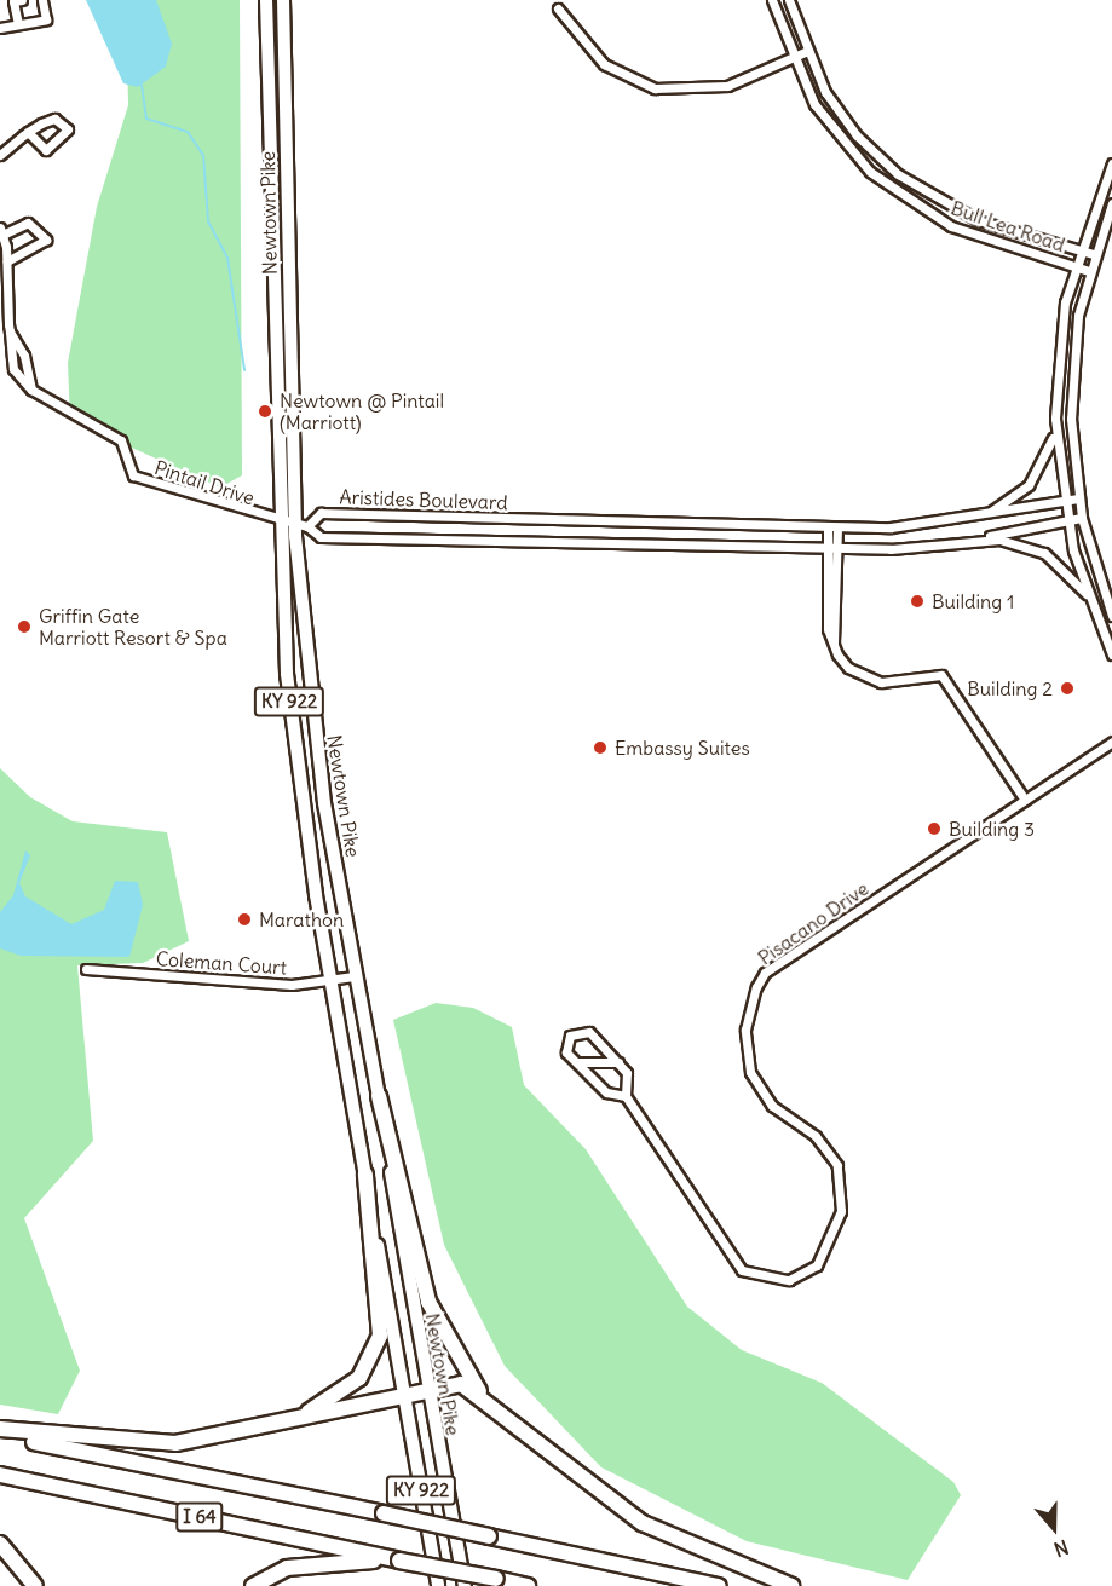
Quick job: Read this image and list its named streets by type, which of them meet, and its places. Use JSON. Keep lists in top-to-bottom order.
{
  "streets": {
    "highway": ["Newtown Pike", "KY 922", "I 64"],
    "street": [
      "Bull Lea Road",
      "Pintail Drive",
      "Aristides Boulevard",
      "Pisacano Drive",
      "Coleman Court"
    ]
  },
  "crossings": [
    ["Newtown Pike", "Pintail Drive"],
    ["Newtown Pike", "Aristides Boulevard"],
    ["Newtown Pike", "Coleman Court"]
  ],
  "places": [
    "Newtown @ Pintail (Marriott)",
    "Building 1",
    "Griffin Gate Marriott Resort & Spa",
    "Building 2",
    "Embassy Suites",
    "Building 3",
    "Marathon"
  ],
  "north": "bottom"
}
